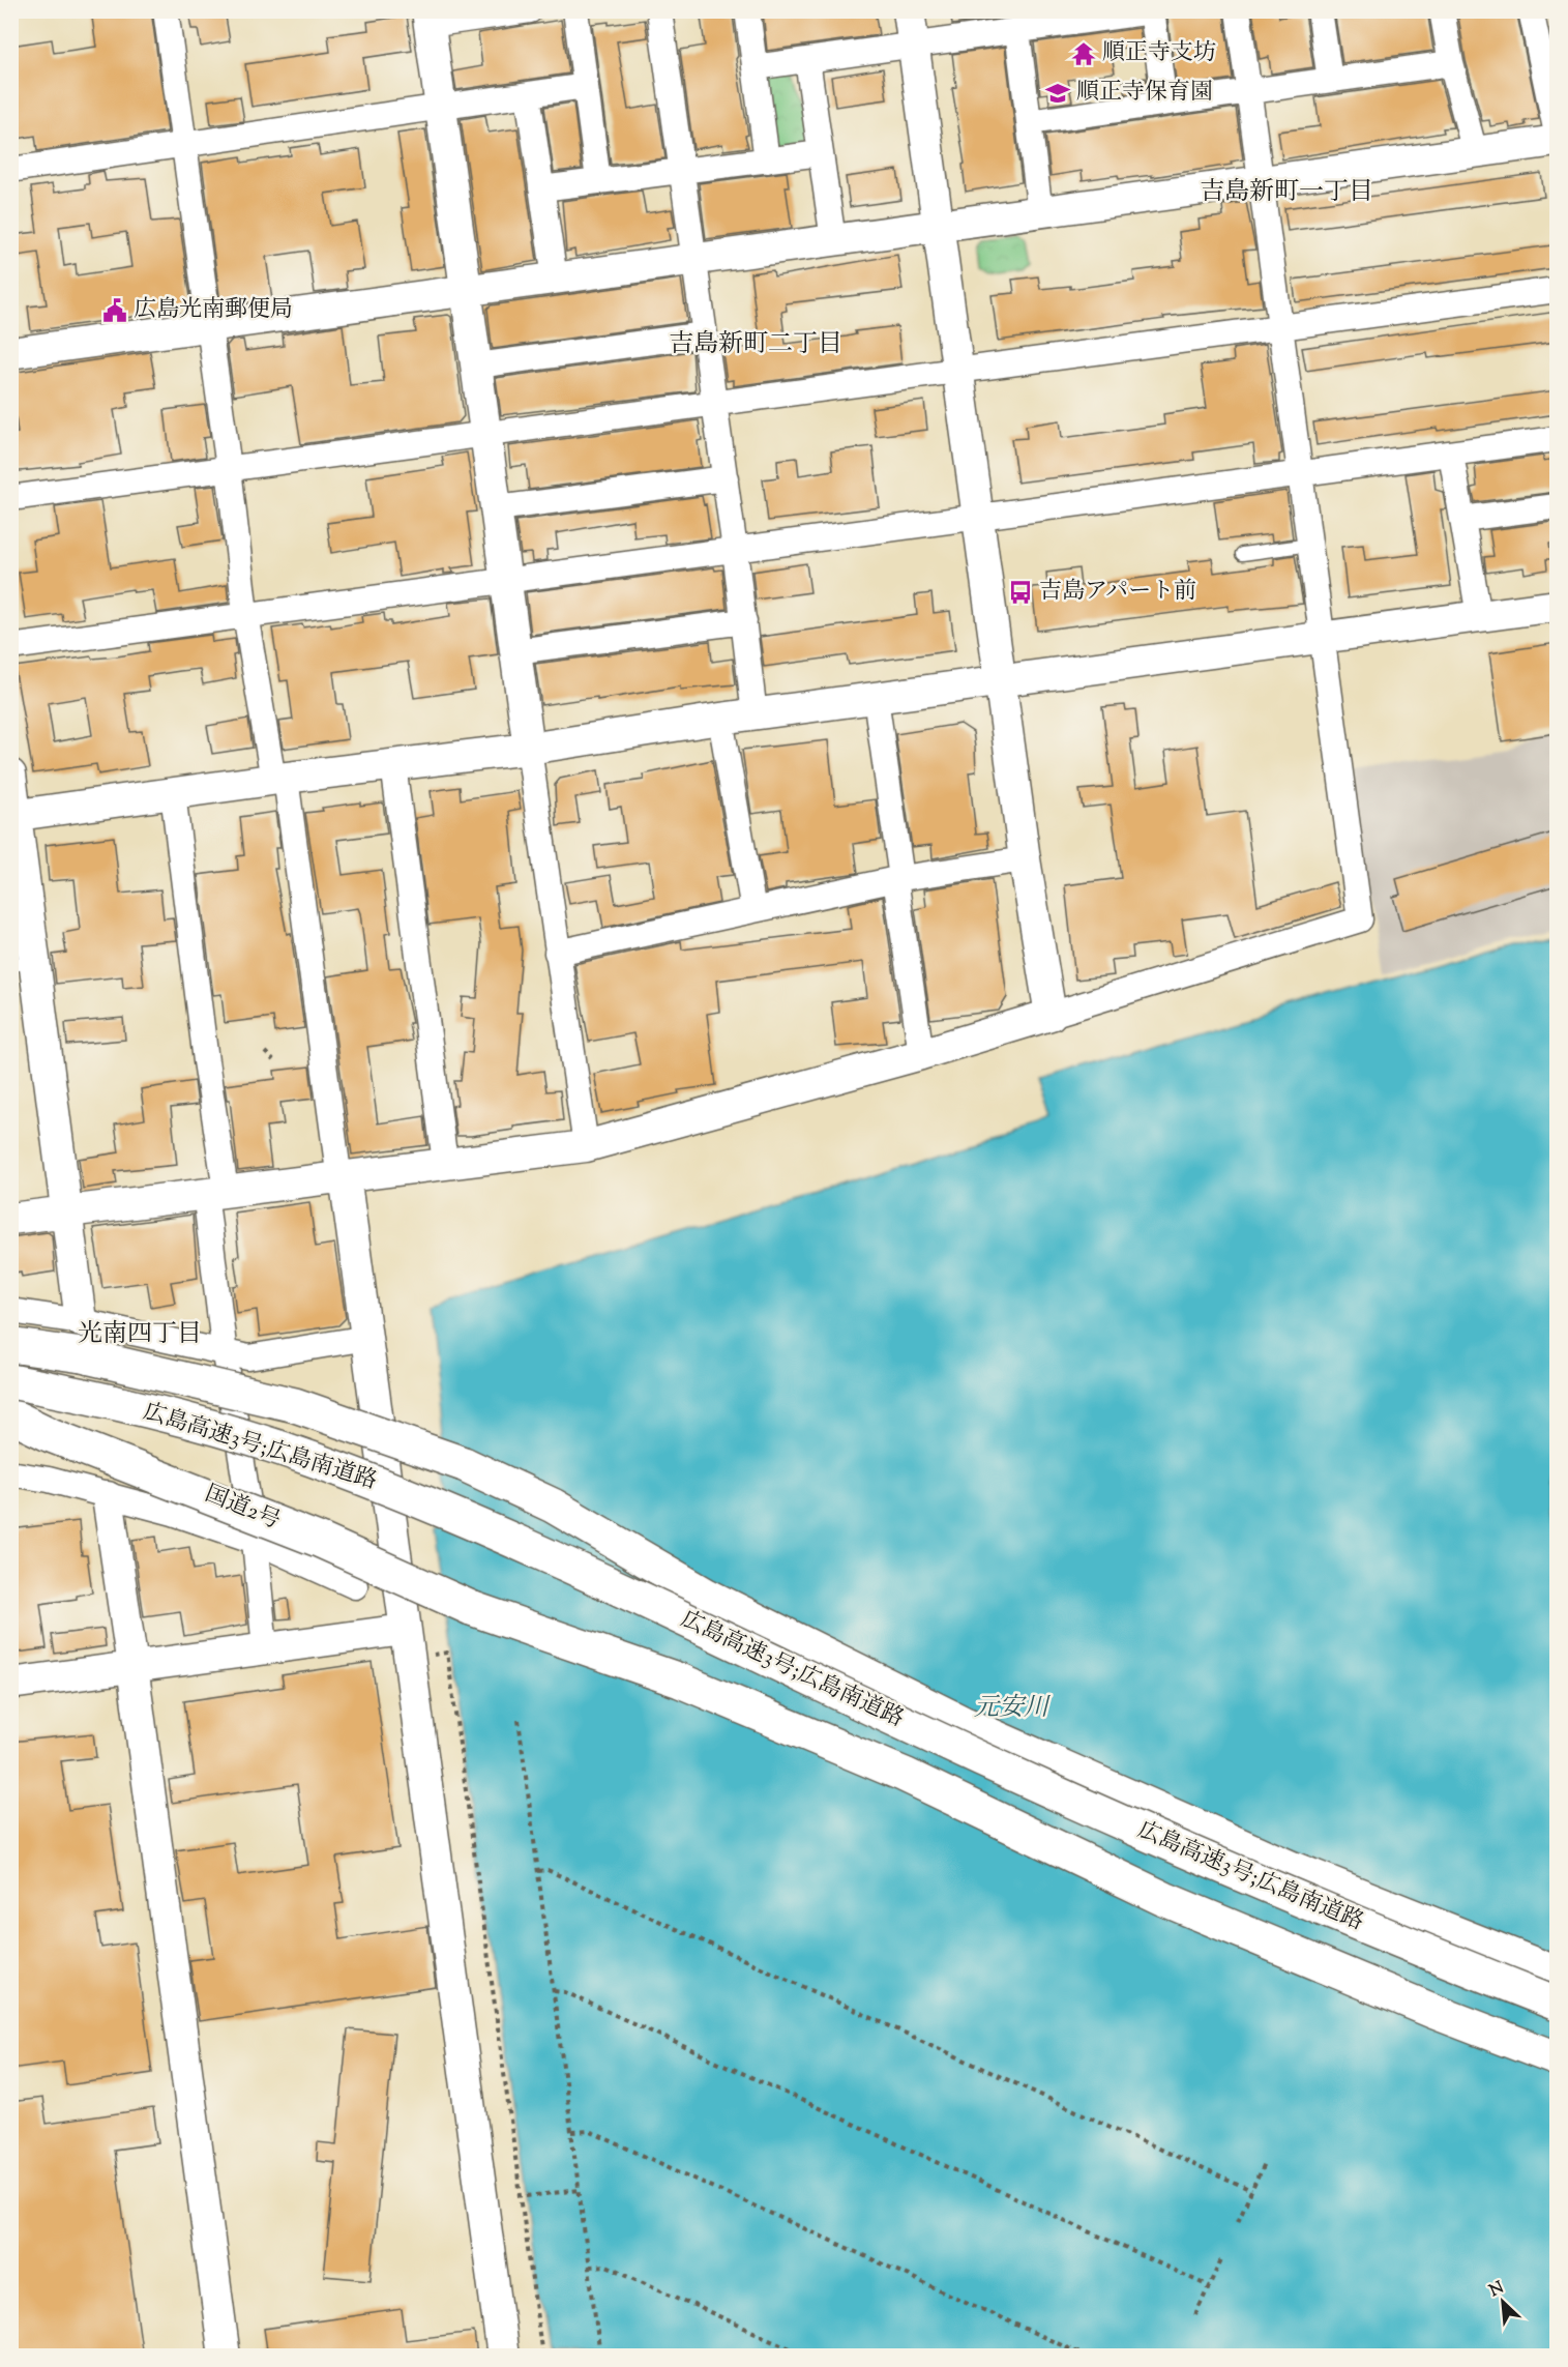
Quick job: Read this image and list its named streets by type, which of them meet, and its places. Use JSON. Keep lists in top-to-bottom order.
{
  "streets": {
    "highway": ["広島高速3号;広島南道路", "国道2号"]
  },
  "districts": ["吉島新町一丁目", "吉島新町二丁目", "光南四丁目"],
  "water": ["元安川"],
  "places": {
    "temple": ["順正寺支坊"],
    "school or university": ["順正寺保育園"],
    "public building": ["広島光南郵便局"],
    "bus stop": ["吉島アパート前"]
  },
  "north": "top left"
}
